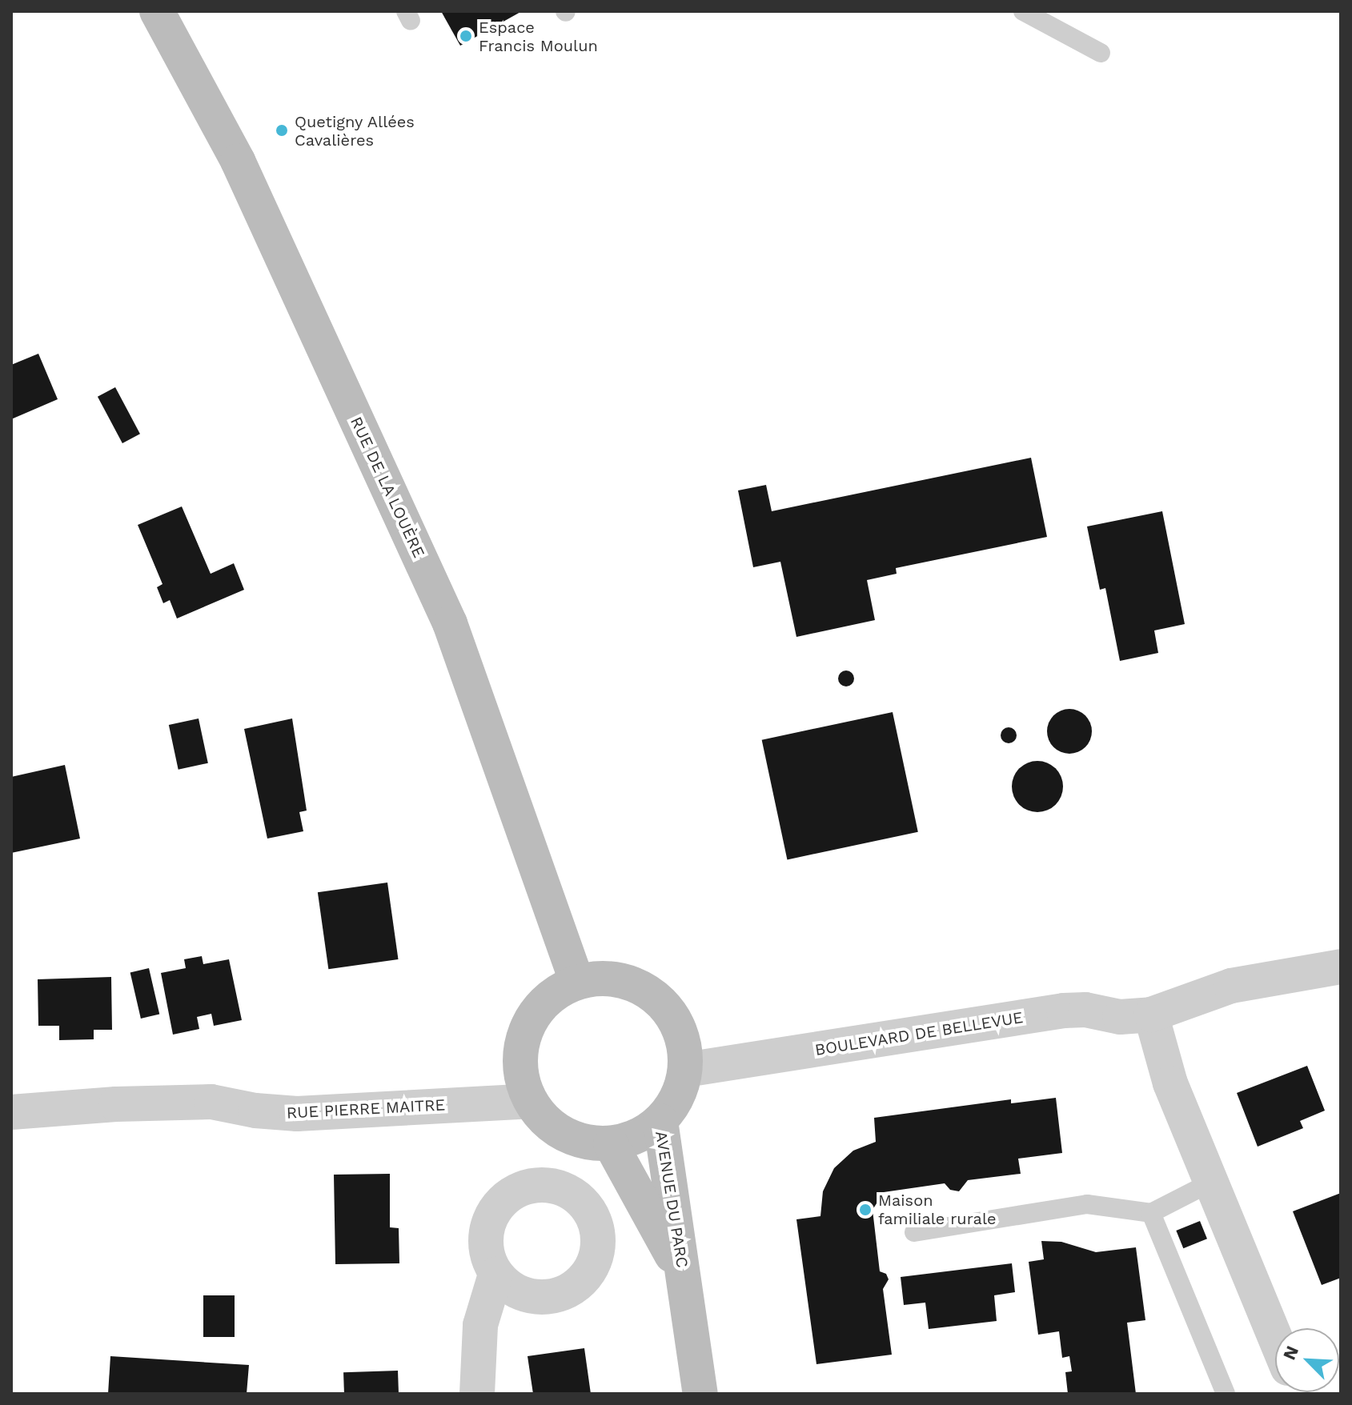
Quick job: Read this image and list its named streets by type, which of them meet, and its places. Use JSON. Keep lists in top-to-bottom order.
{
  "streets": {
    "main road": ["RUE DE LA LOUÈRE", "AVENUE DU PARC"],
    "street": ["BOULEVARD DE BELLEVUE", "RUE PIERRE MAITRE"]
  },
  "crossings": [
    ["RUE DE LA LOUÈRE", "BOULEVARD DE BELLEVUE"],
    ["RUE DE LA LOUÈRE", "RUE PIERRE MAITRE"],
    ["RUE DE LA LOUÈRE", "AVENUE DU PARC"],
    ["BOULEVARD DE BELLEVUE", "RUE PIERRE MAITRE"],
    ["BOULEVARD DE BELLEVUE", "AVENUE DU PARC"],
    ["RUE PIERRE MAITRE", "AVENUE DU PARC"]
  ],
  "places": ["Espace Francis Moulun", "Quetigny Allées Cavalières", "Maison familiale rurale"],
  "north": "top left"
}
